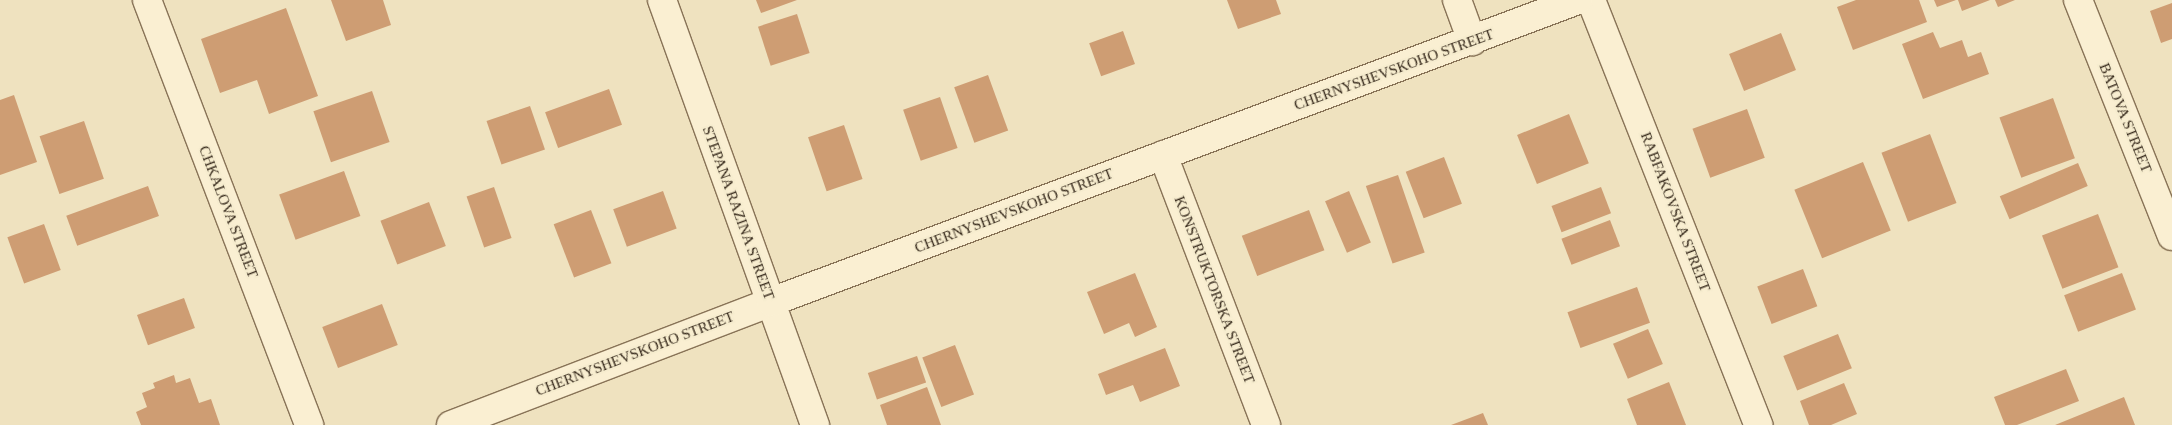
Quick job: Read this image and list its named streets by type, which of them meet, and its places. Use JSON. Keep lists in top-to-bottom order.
{
  "streets": {
    "street": [
      "CHERNYSHEVSKOHO STREET",
      "BATOVA STREET",
      "CHKALOVA STREET",
      "RABFAKOVSKA STREET",
      "STEPANA RAZINA STREET",
      "KONSTRUKTORSKA STREET"
    ]
  },
  "crossings": [
    ["CHERNYSHEVSKOHO STREET", "STEPANA RAZINA STREET"],
    ["CHERNYSHEVSKOHO STREET", "KONSTRUKTORSKA STREET"]
  ]
}
